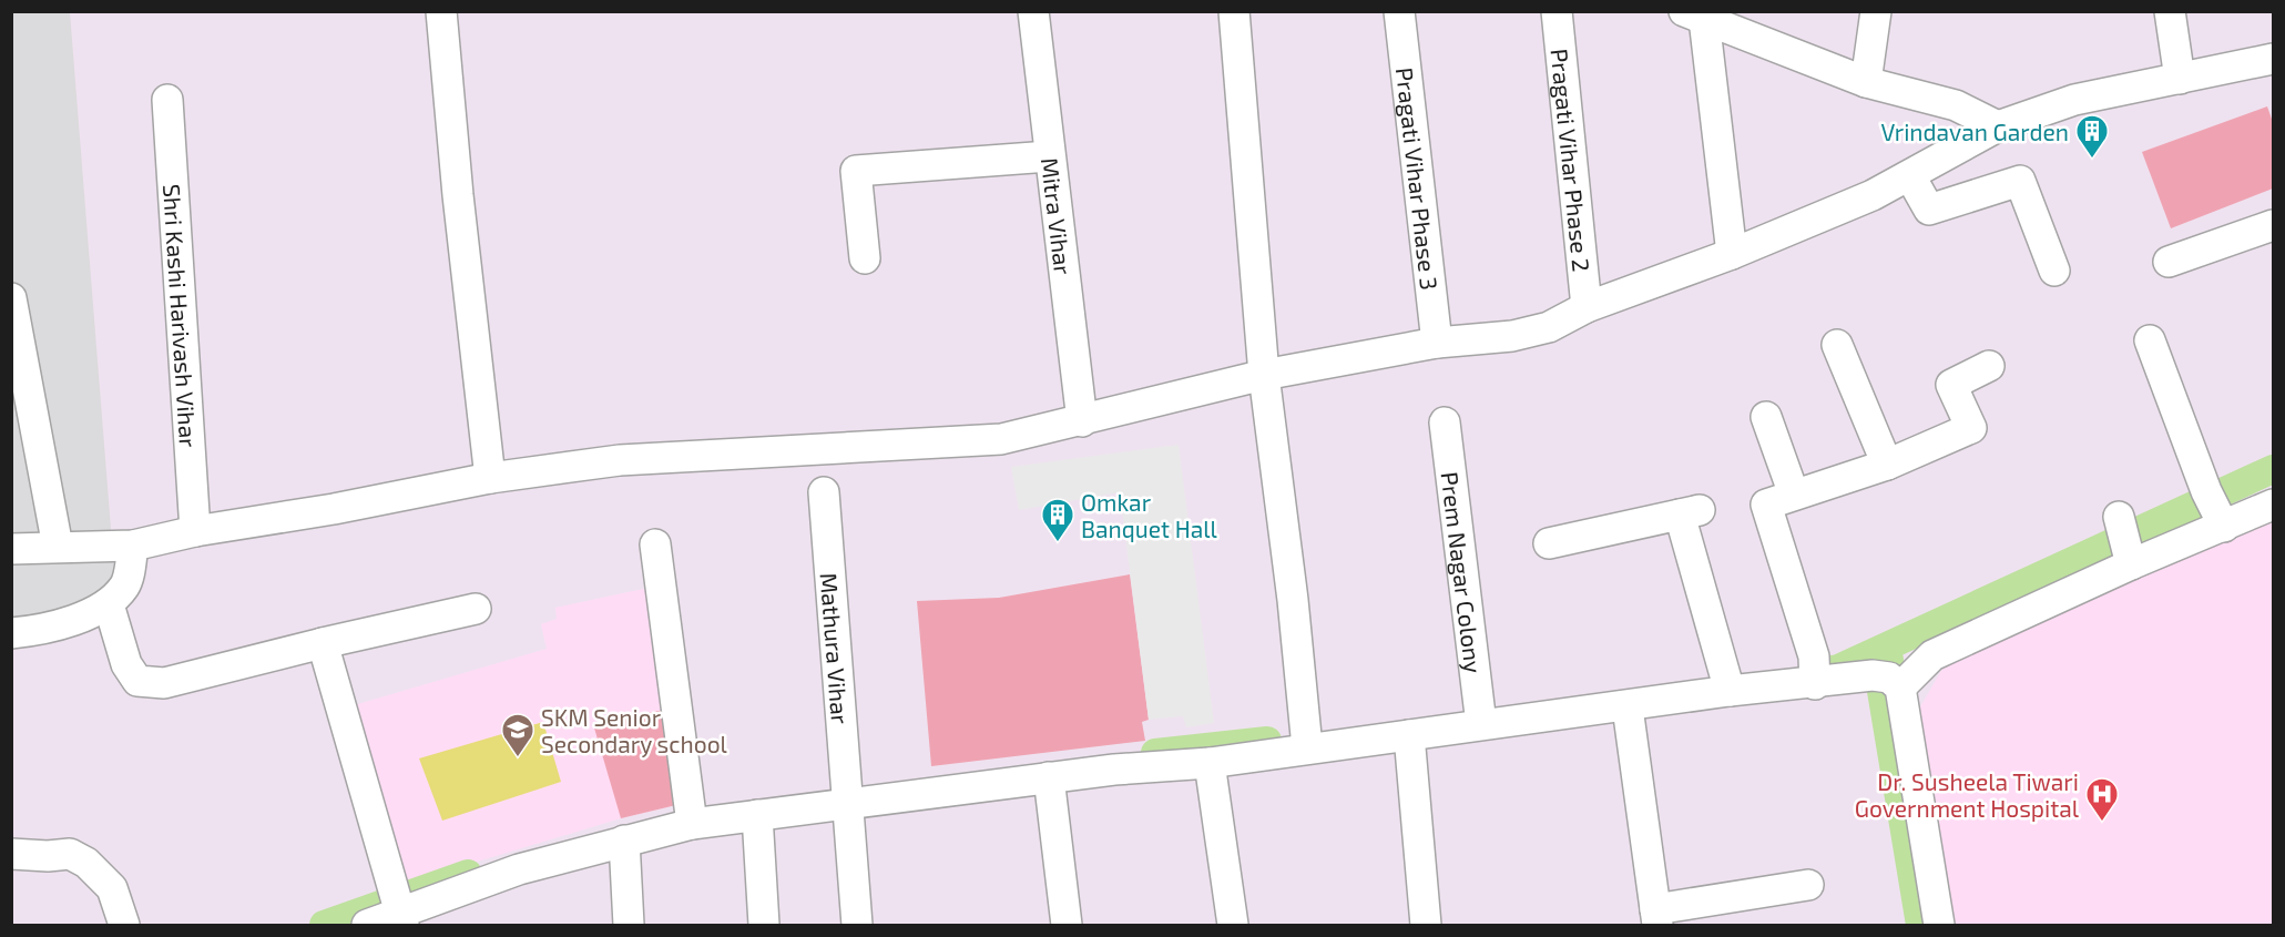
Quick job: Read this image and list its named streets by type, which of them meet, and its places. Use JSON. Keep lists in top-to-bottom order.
{
  "streets": {
    "street": [
      "Pragati Vihar Phase 2",
      "Pragati Vihar Phase 3",
      "Mitra Vihar",
      "Shri Kashi Harivash Vihar",
      "Prem Nagar Colony",
      "Mathura Vihar"
    ]
  },
  "places": {
    "building": ["Vrindavan Garden", "Omkar Banquet Hall"],
    "school or university": ["SKM Senior Secondary school"],
    "hospital": ["Dr. Susheela Tiwari Government Hospital"]
  }
}
